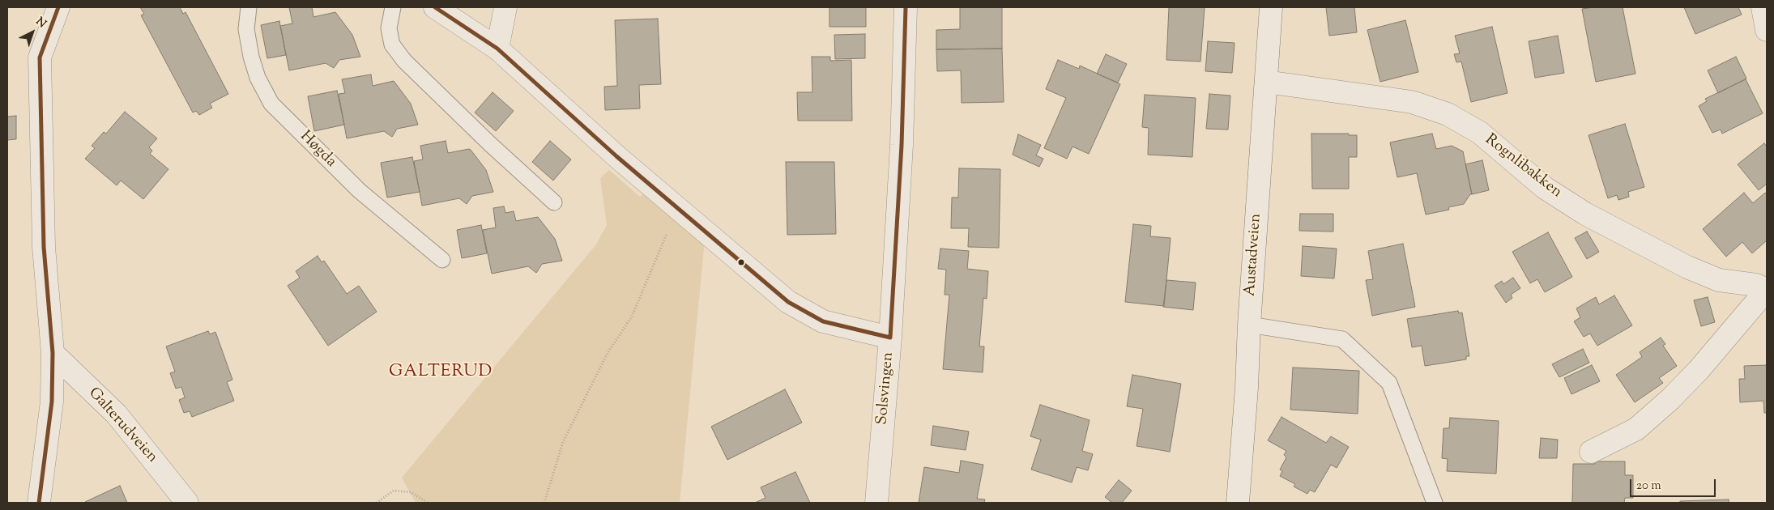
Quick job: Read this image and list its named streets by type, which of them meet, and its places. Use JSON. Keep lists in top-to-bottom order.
{
  "streets": {
    "street": [
      "Rognlibakken",
      "Austadveien",
      "Solsvingen",
      "Galterudveien"
    ],
    "lane": ["Høgda"]
  },
  "crossings": [
    ["Rognlibakken", "Austadveien"]
  ],
  "districts": ["GALTERUD"],
  "scale_bar": "20 m",
  "north": "top right"
}
